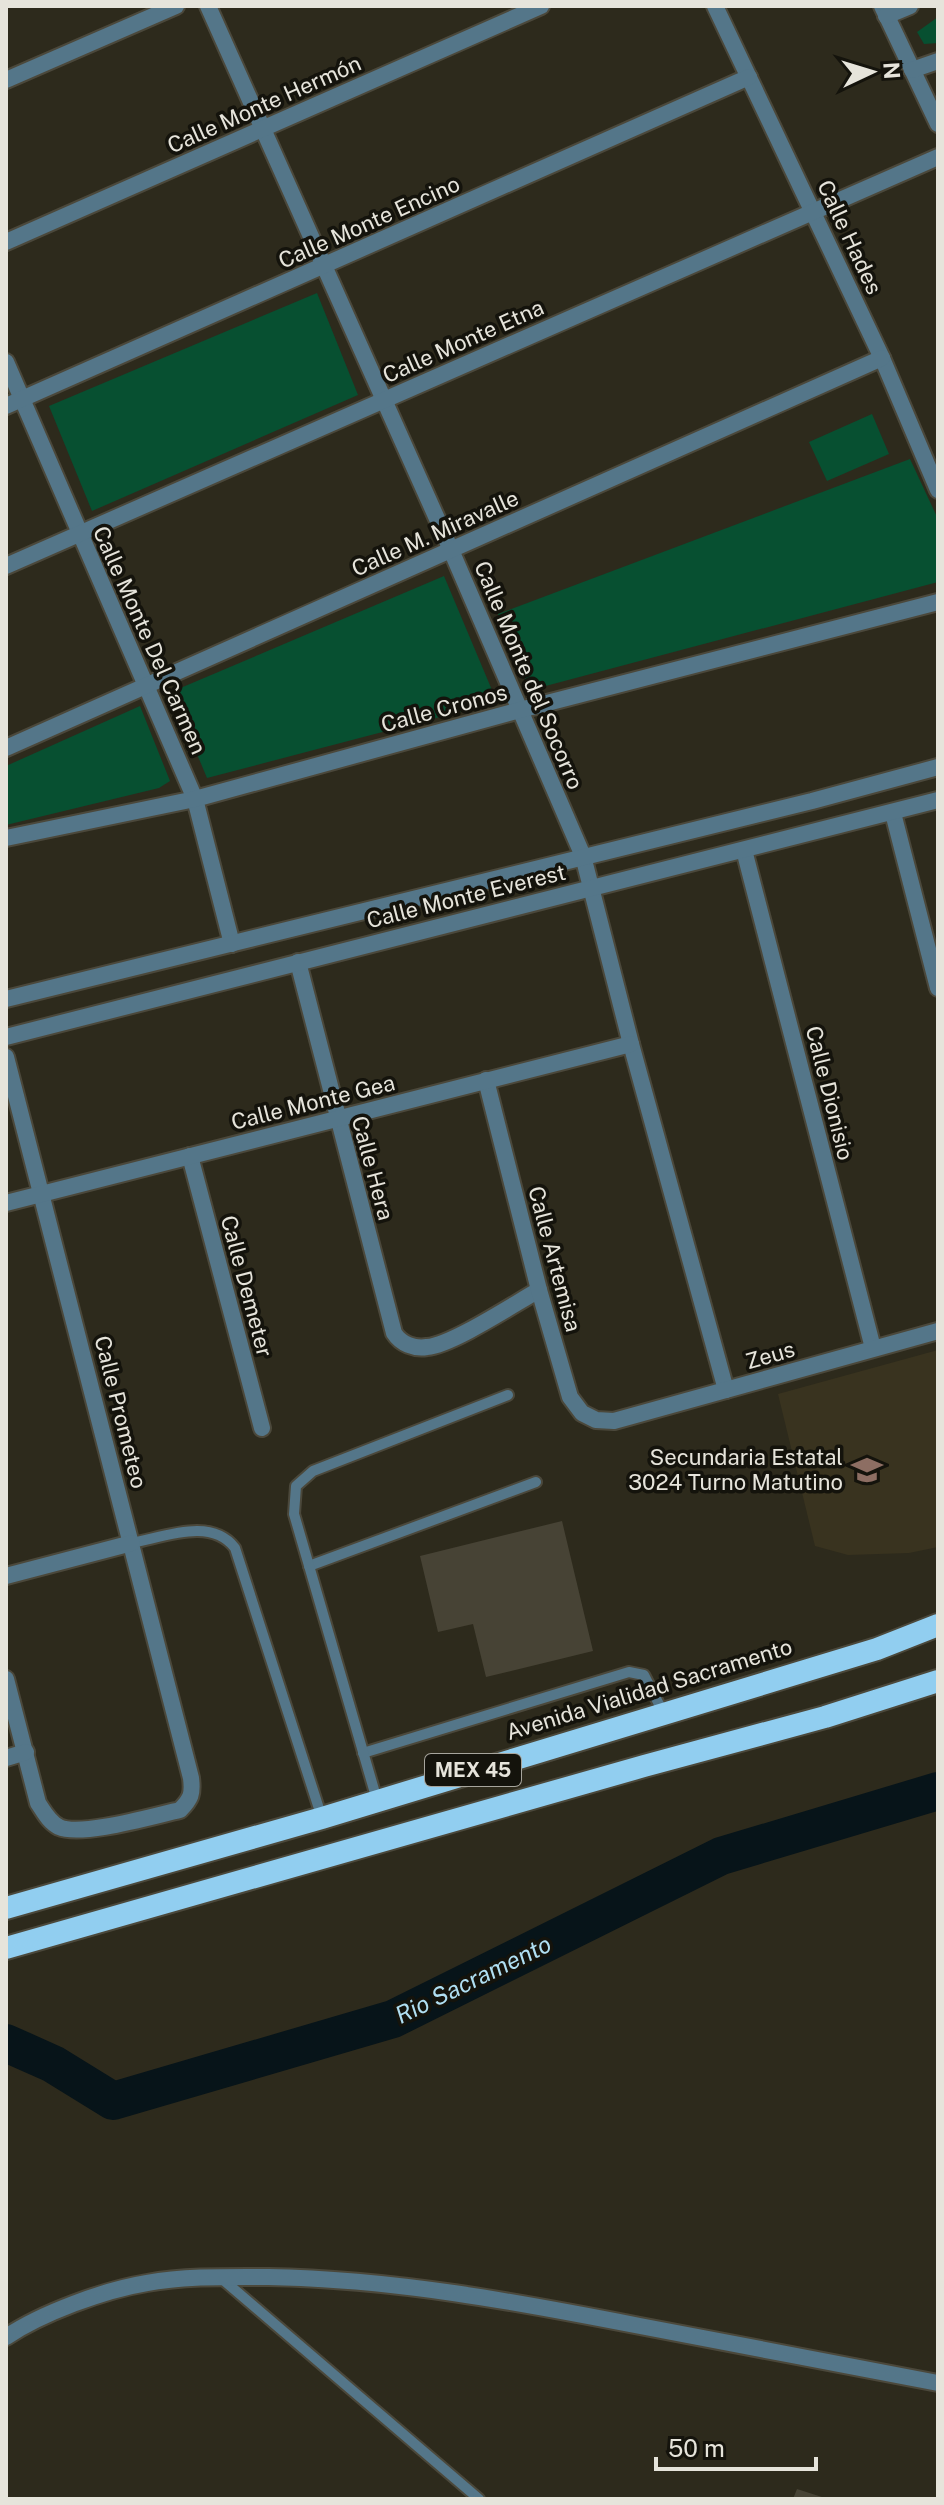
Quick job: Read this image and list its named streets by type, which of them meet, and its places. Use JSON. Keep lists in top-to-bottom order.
{
  "streets": {
    "highway": ["Avenida Vialidad Sacramento", "MEX 45"],
    "street": [
      "Calle Monte Hermón",
      "Calle Monte Encino",
      "Calle Hades",
      "Calle Monte Etna",
      "Calle M. Miravalle",
      "Calle Monte Del Carmen",
      "Calle Monte del Socorro",
      "Calle Cronos",
      "Calle Monte Everest",
      "Calle Dionisio",
      "Calle Monte Gea",
      "Calle Hera",
      "Calle Artemisa",
      "Calle Demeter",
      "Zeus",
      "Calle Prometeo"
    ]
  },
  "crossings": [
    ["Calle Monte Hermón", "Calle Monte del Socorro"],
    ["Calle Monte Encino", "Calle Hades"],
    ["Calle Monte Encino", "Calle Monte Del Carmen"],
    ["Calle Monte Encino", "Calle Monte del Socorro"],
    ["Calle Hades", "Calle Monte Etna"],
    ["Calle Hades", "Calle M. Miravalle"],
    ["Calle Monte Etna", "Calle Monte Del Carmen"],
    ["Calle Monte Etna", "Calle Monte del Socorro"],
    ["Calle M. Miravalle", "Calle Monte Del Carmen"],
    ["Calle M. Miravalle", "Calle Monte del Socorro"],
    ["Calle Monte Del Carmen", "Calle Cronos"],
    ["Calle Monte Del Carmen", "Calle Monte Everest"],
    ["Calle Monte del Socorro", "Calle Cronos"],
    ["Calle Monte del Socorro", "Calle Monte Everest"],
    ["Calle Monte del Socorro", "Calle Monte Gea"],
    ["Calle Monte del Socorro", "Zeus"],
    ["Calle Monte Everest", "Calle Dionisio"],
    ["Calle Monte Everest", "Calle Hera"],
    ["Calle Dionisio", "Zeus"],
    ["Calle Monte Gea", "Calle Hera"],
    ["Calle Monte Gea", "Calle Artemisa"],
    ["Calle Monte Gea", "Calle Demeter"],
    ["Calle Monte Gea", "Calle Prometeo"],
    ["Calle Hera", "Calle Artemisa"],
    ["Calle Artemisa", "Zeus"]
  ],
  "water": ["Rio Sacramento"],
  "places": {
    "school or university": ["Secundaria Estatal 3024 Turno Matutino"]
  },
  "scale_bar": "50 m",
  "north": "right"
}
